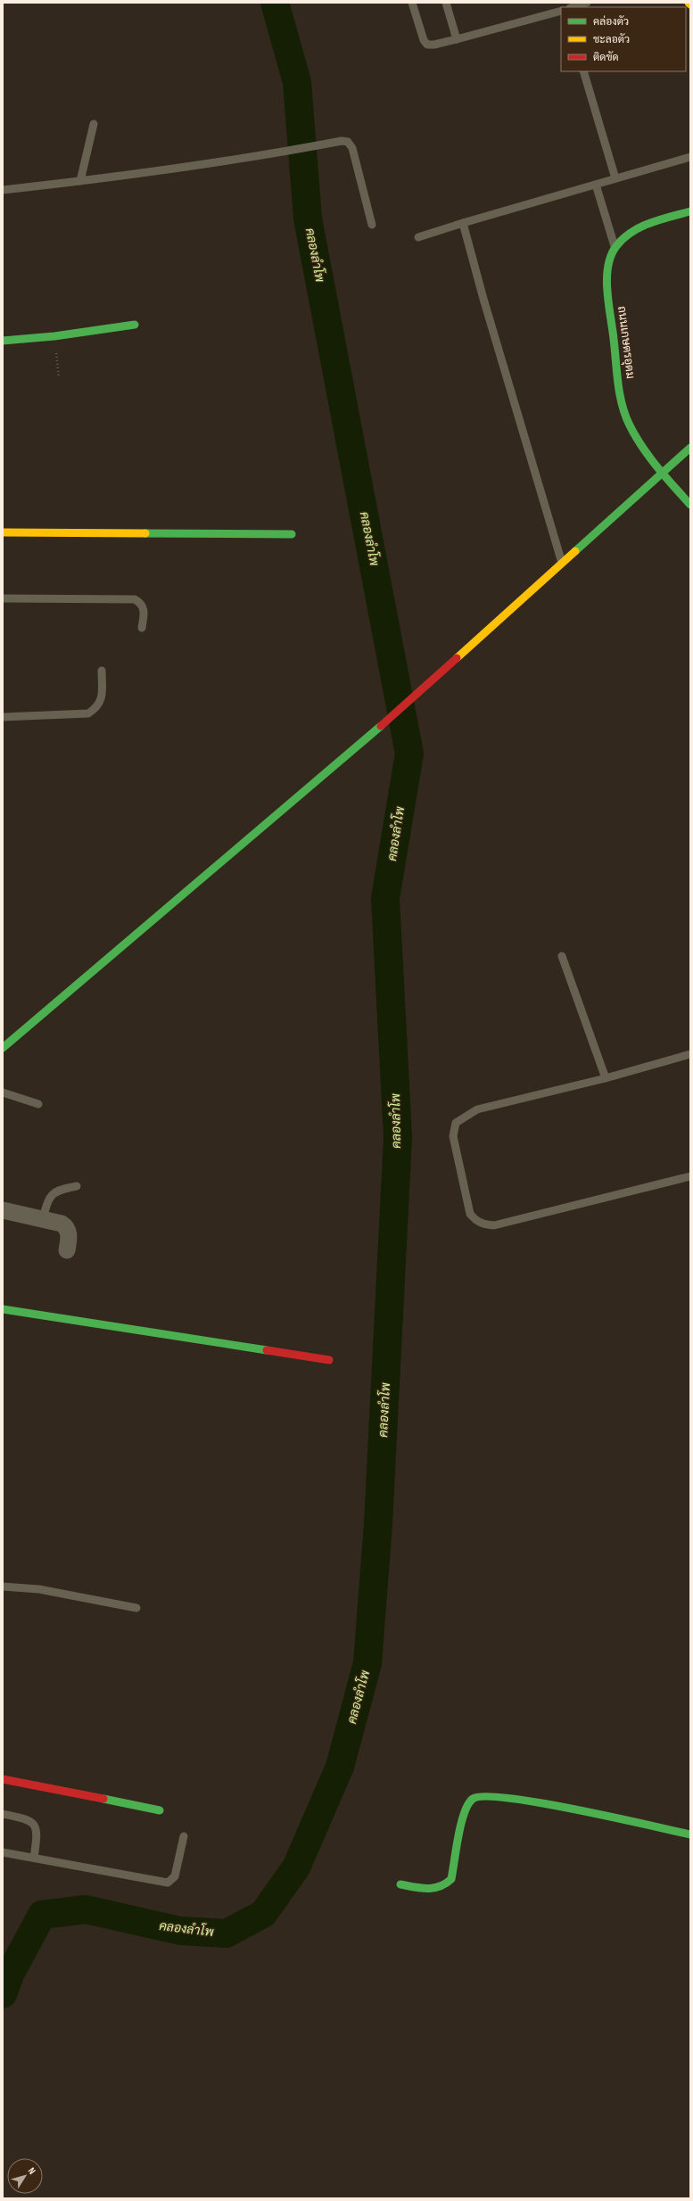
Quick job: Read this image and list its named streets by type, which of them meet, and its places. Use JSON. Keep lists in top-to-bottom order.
{
  "streets": {
    "street": ["ถนนเกษตรอุดม"]
  },
  "water": ["คลองลำโพ"],
  "legend": ["คล่องตัว", "ชะลอตัว", "ติดขัด"],
  "north": "top right"
}
